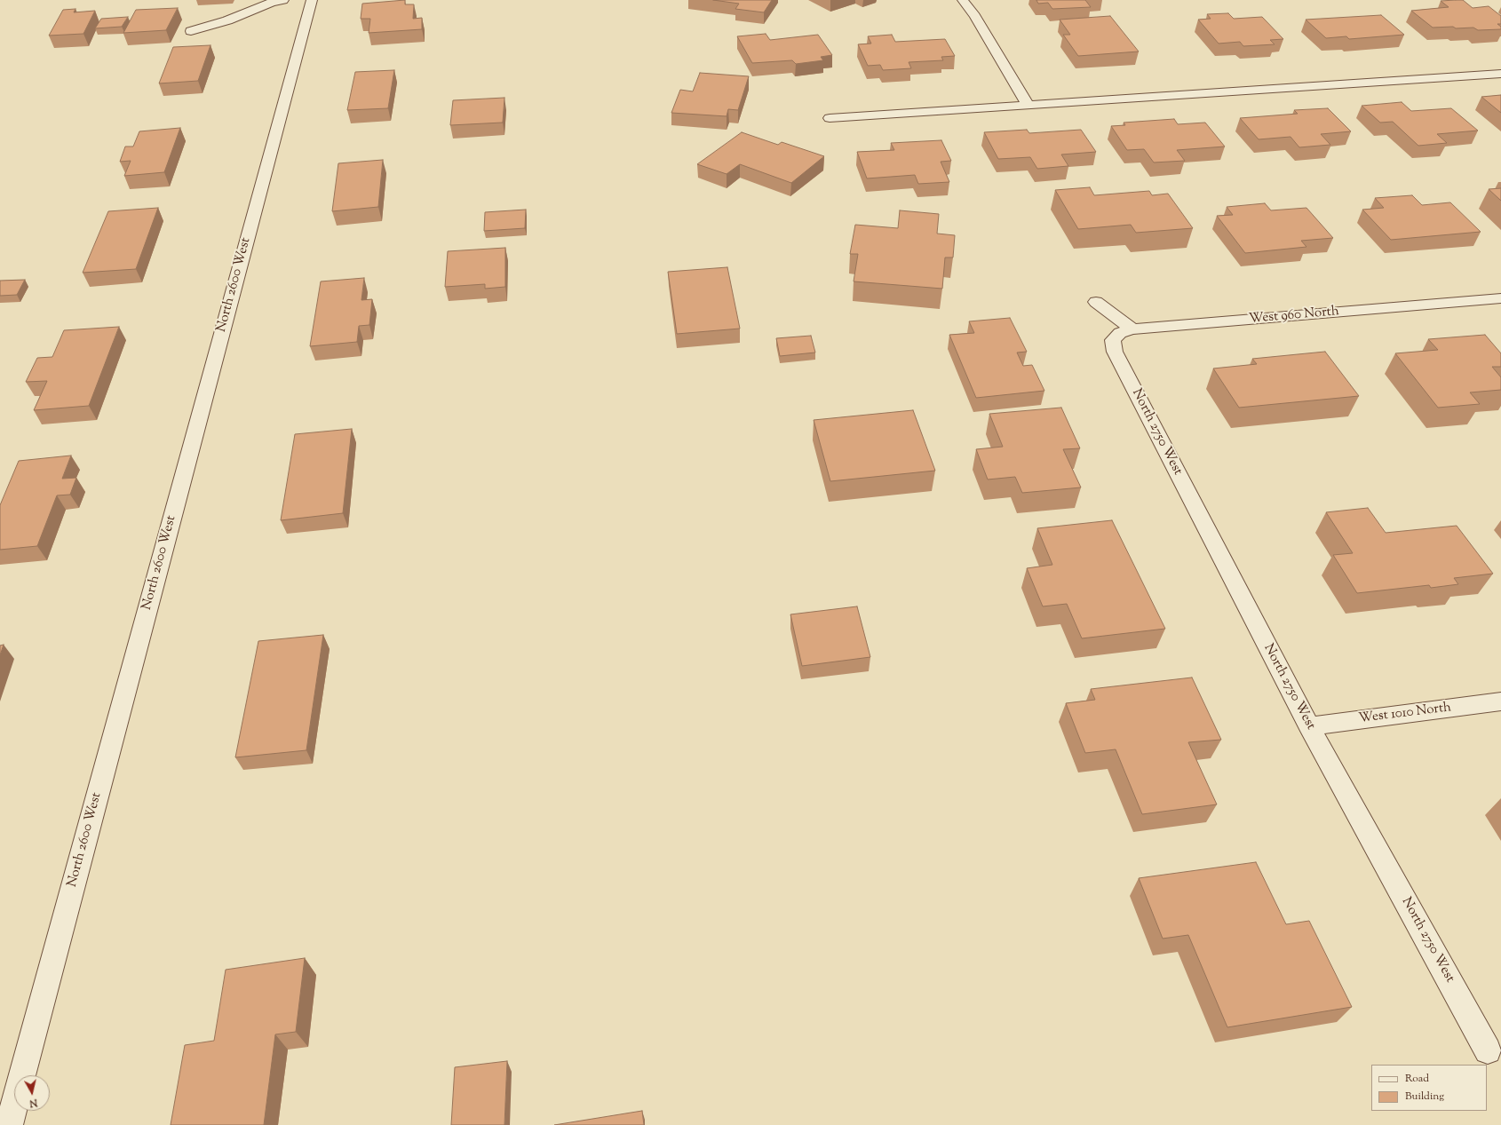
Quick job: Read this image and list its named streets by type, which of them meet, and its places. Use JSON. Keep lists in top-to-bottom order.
{
  "streets": {
    "street": [
      "North 2600 West",
      "West 960 North",
      "North 2750 West",
      "West 1010 North"
    ]
  },
  "crossings": [
    ["West 960 North", "North 2750 West"],
    ["North 2750 West", "West 1010 North"]
  ],
  "legend": ["Road", "Building"],
  "north": "bottom"
}
